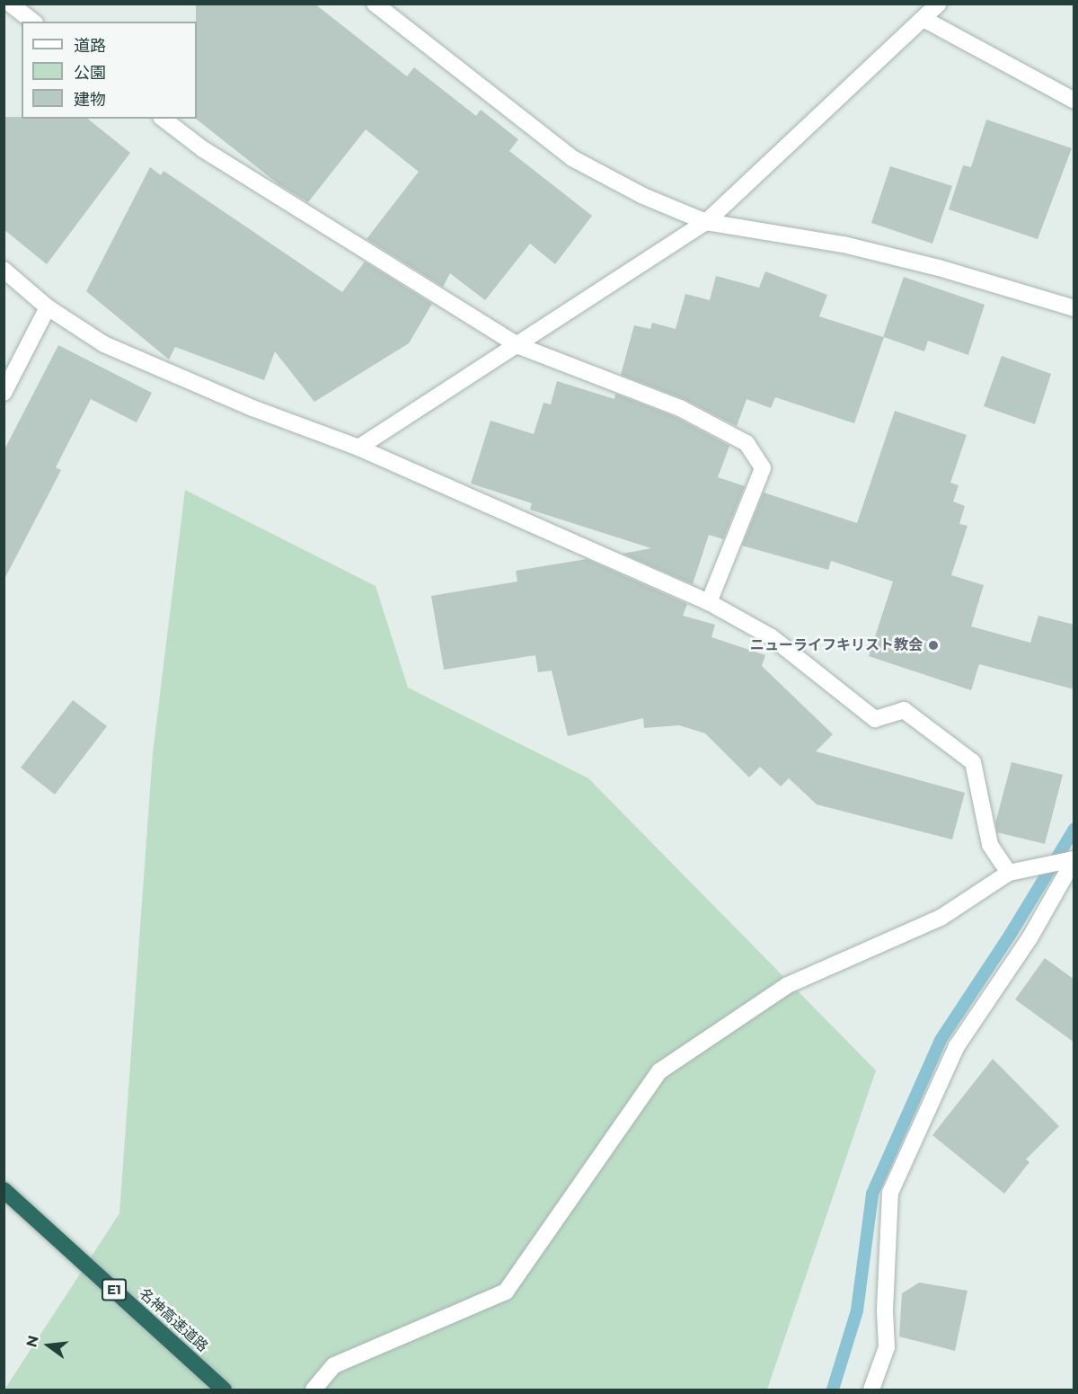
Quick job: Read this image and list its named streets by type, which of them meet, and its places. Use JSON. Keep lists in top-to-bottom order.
{
  "streets": {
    "highway": ["E1", "名神高速道路"]
  },
  "places": ["ニューライフキリスト教会"],
  "legend": ["道路", "公園", "建物"],
  "north": "left"
}
